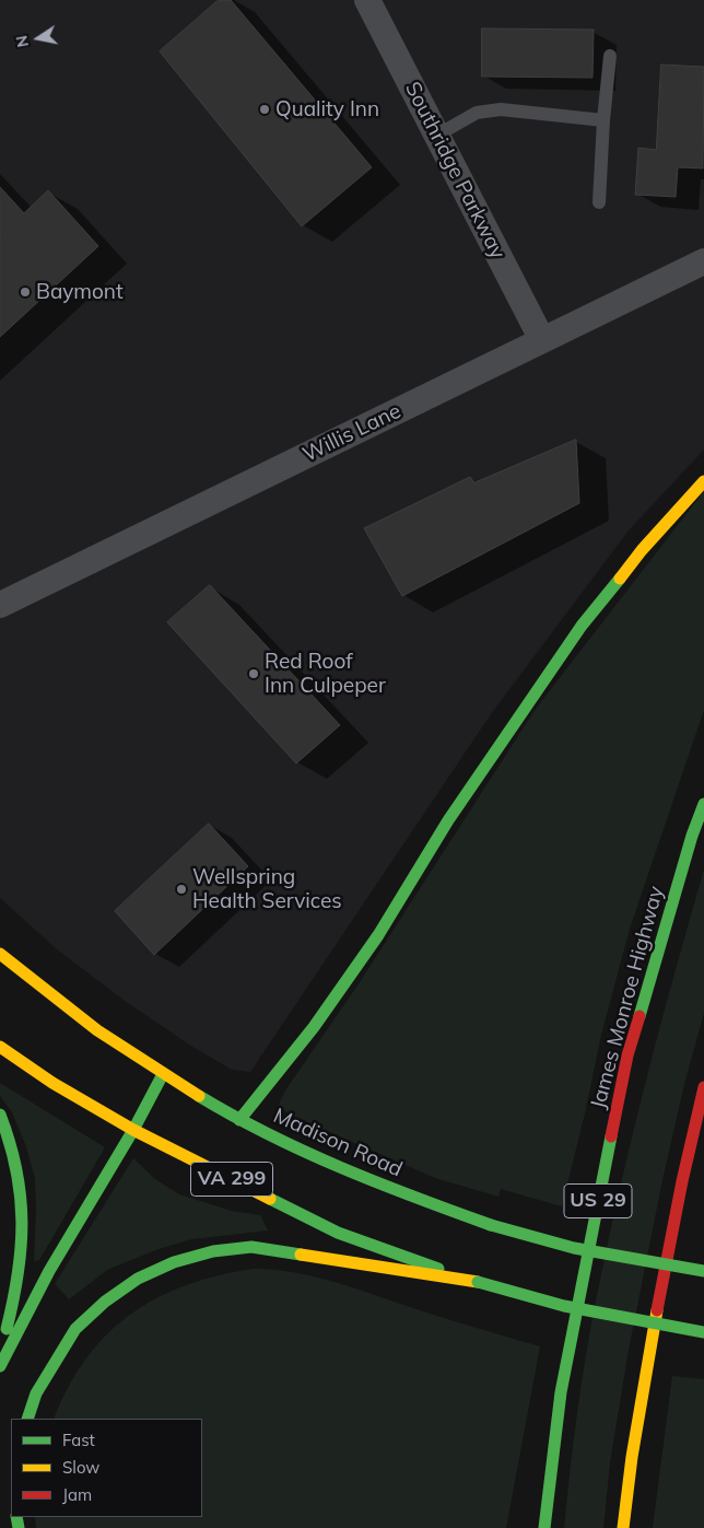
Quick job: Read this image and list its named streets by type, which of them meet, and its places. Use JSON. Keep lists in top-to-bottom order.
{
  "streets": {
    "main road": [
      "James Monroe Highway",
      "Madison Road",
      "VA 299",
      "US 29"
    ],
    "street": ["Southridge Parkway", "Willis Lane"]
  },
  "crossings": [
    ["Southridge Parkway", "Willis Lane"]
  ],
  "places": [
    "Quality Inn",
    "Baymont",
    "Red Roof Inn Culpeper",
    "Wellspring Health Services"
  ],
  "legend": ["Fast", "Slow", "Jam"],
  "north": "left"
}
